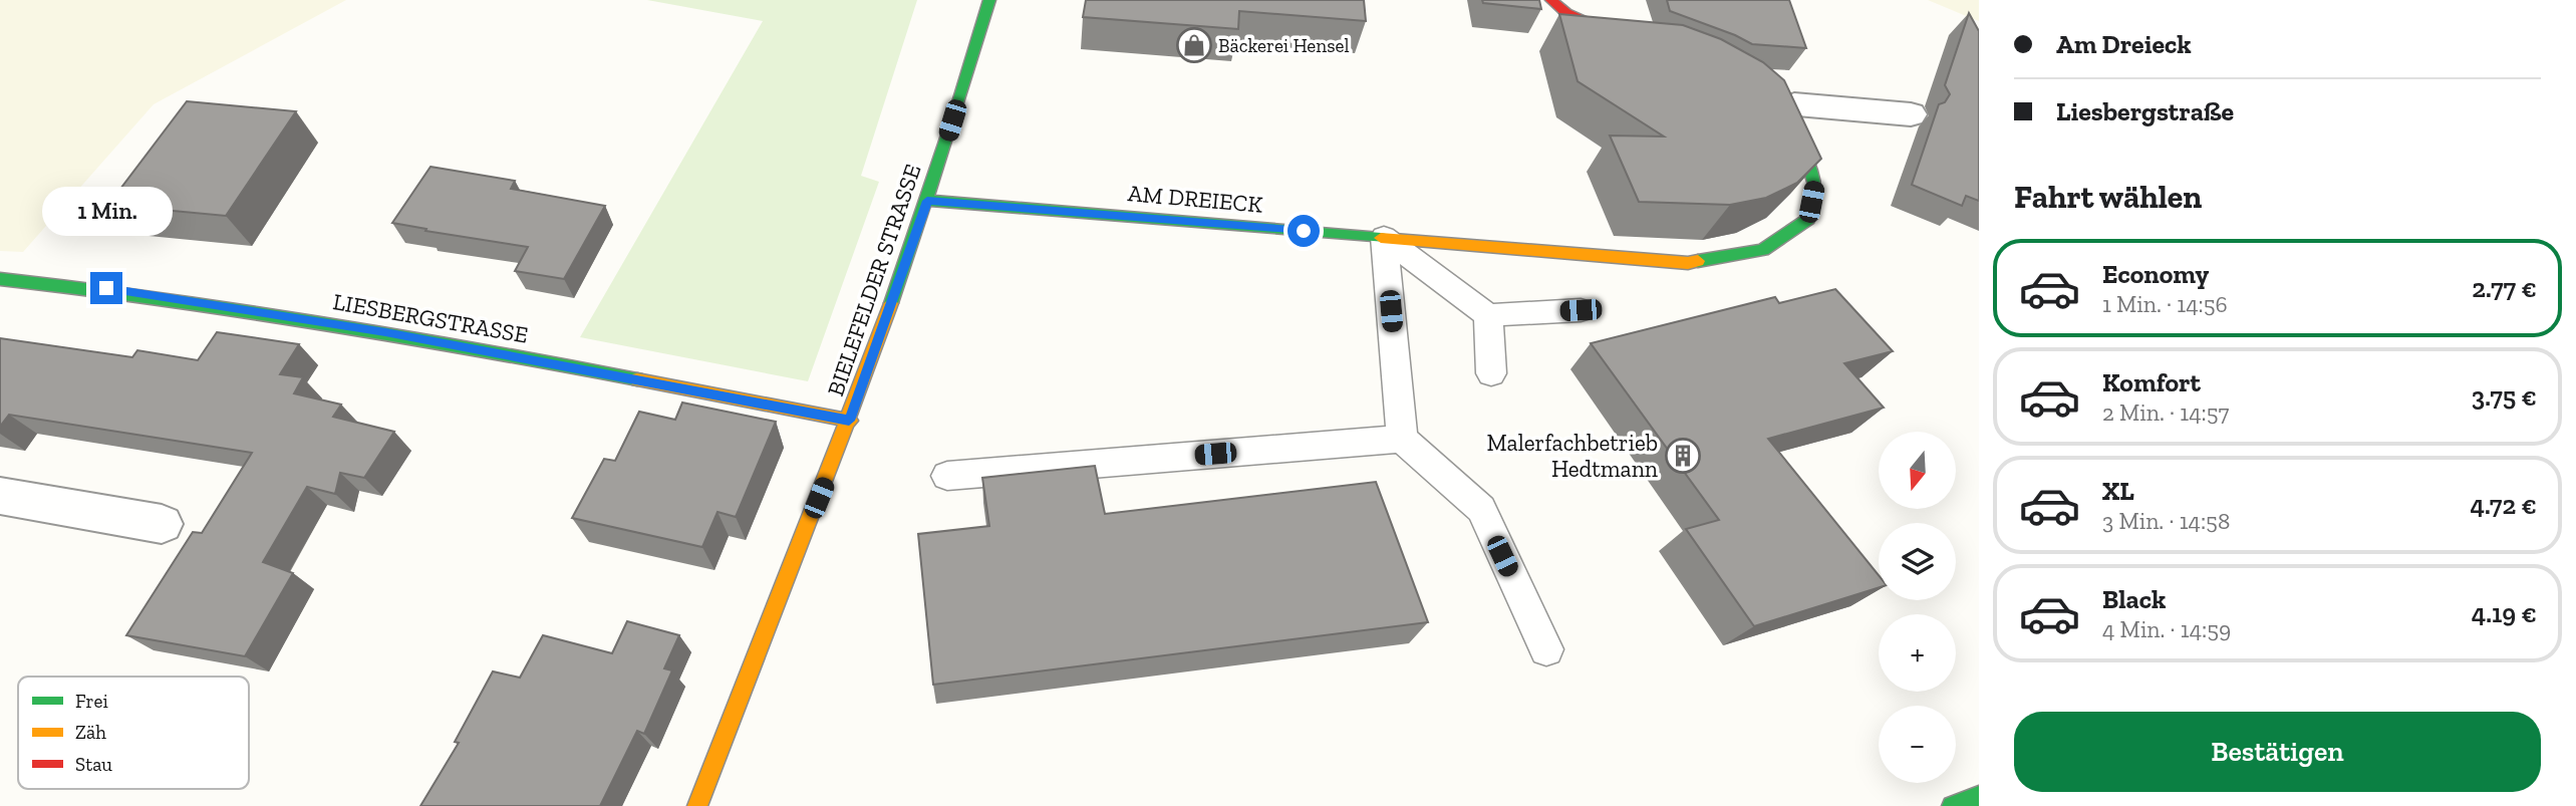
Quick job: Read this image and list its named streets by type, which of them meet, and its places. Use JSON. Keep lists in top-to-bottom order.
{
  "streets": {
    "street": ["AM DREIECK", "BIELEFELDER STRASSE", "LIESBERGSTRASSE"]
  },
  "crossings": [
    ["AM DREIECK", "BIELEFELDER STRASSE"],
    ["BIELEFELDER STRASSE", "LIESBERGSTRASSE"]
  ],
  "places": {
    "shop": ["Bäckerei Hensel"],
    "building": ["Malerfachbetrieb Hedtmann"]
  },
  "legend": ["Frei", "Zäh", "Stau"],
  "north": "bottom",
  "page": {
    "banner": ["Am Dreieck", "Liesbergstraße"],
    "heading": "Fahrt wählen",
    "bubble": "1 Min.",
    "list": [
      {
        "name": "Economy",
        "note": "1 Min. · 14:56",
        "value": "2.77 €"
      },
      {
        "name": "Komfort",
        "note": "2 Min. · 14:57",
        "value": "3.75 €"
      },
      {
        "name": "XL",
        "note": "3 Min. · 14:58",
        "value": "4.72 €"
      },
      {
        "name": "Black",
        "note": "4 Min. · 14:59",
        "value": "4.19 €"
      }
    ],
    "map_buttons": ["+", "−"],
    "buttons": "Bestätigen"
  }
}
